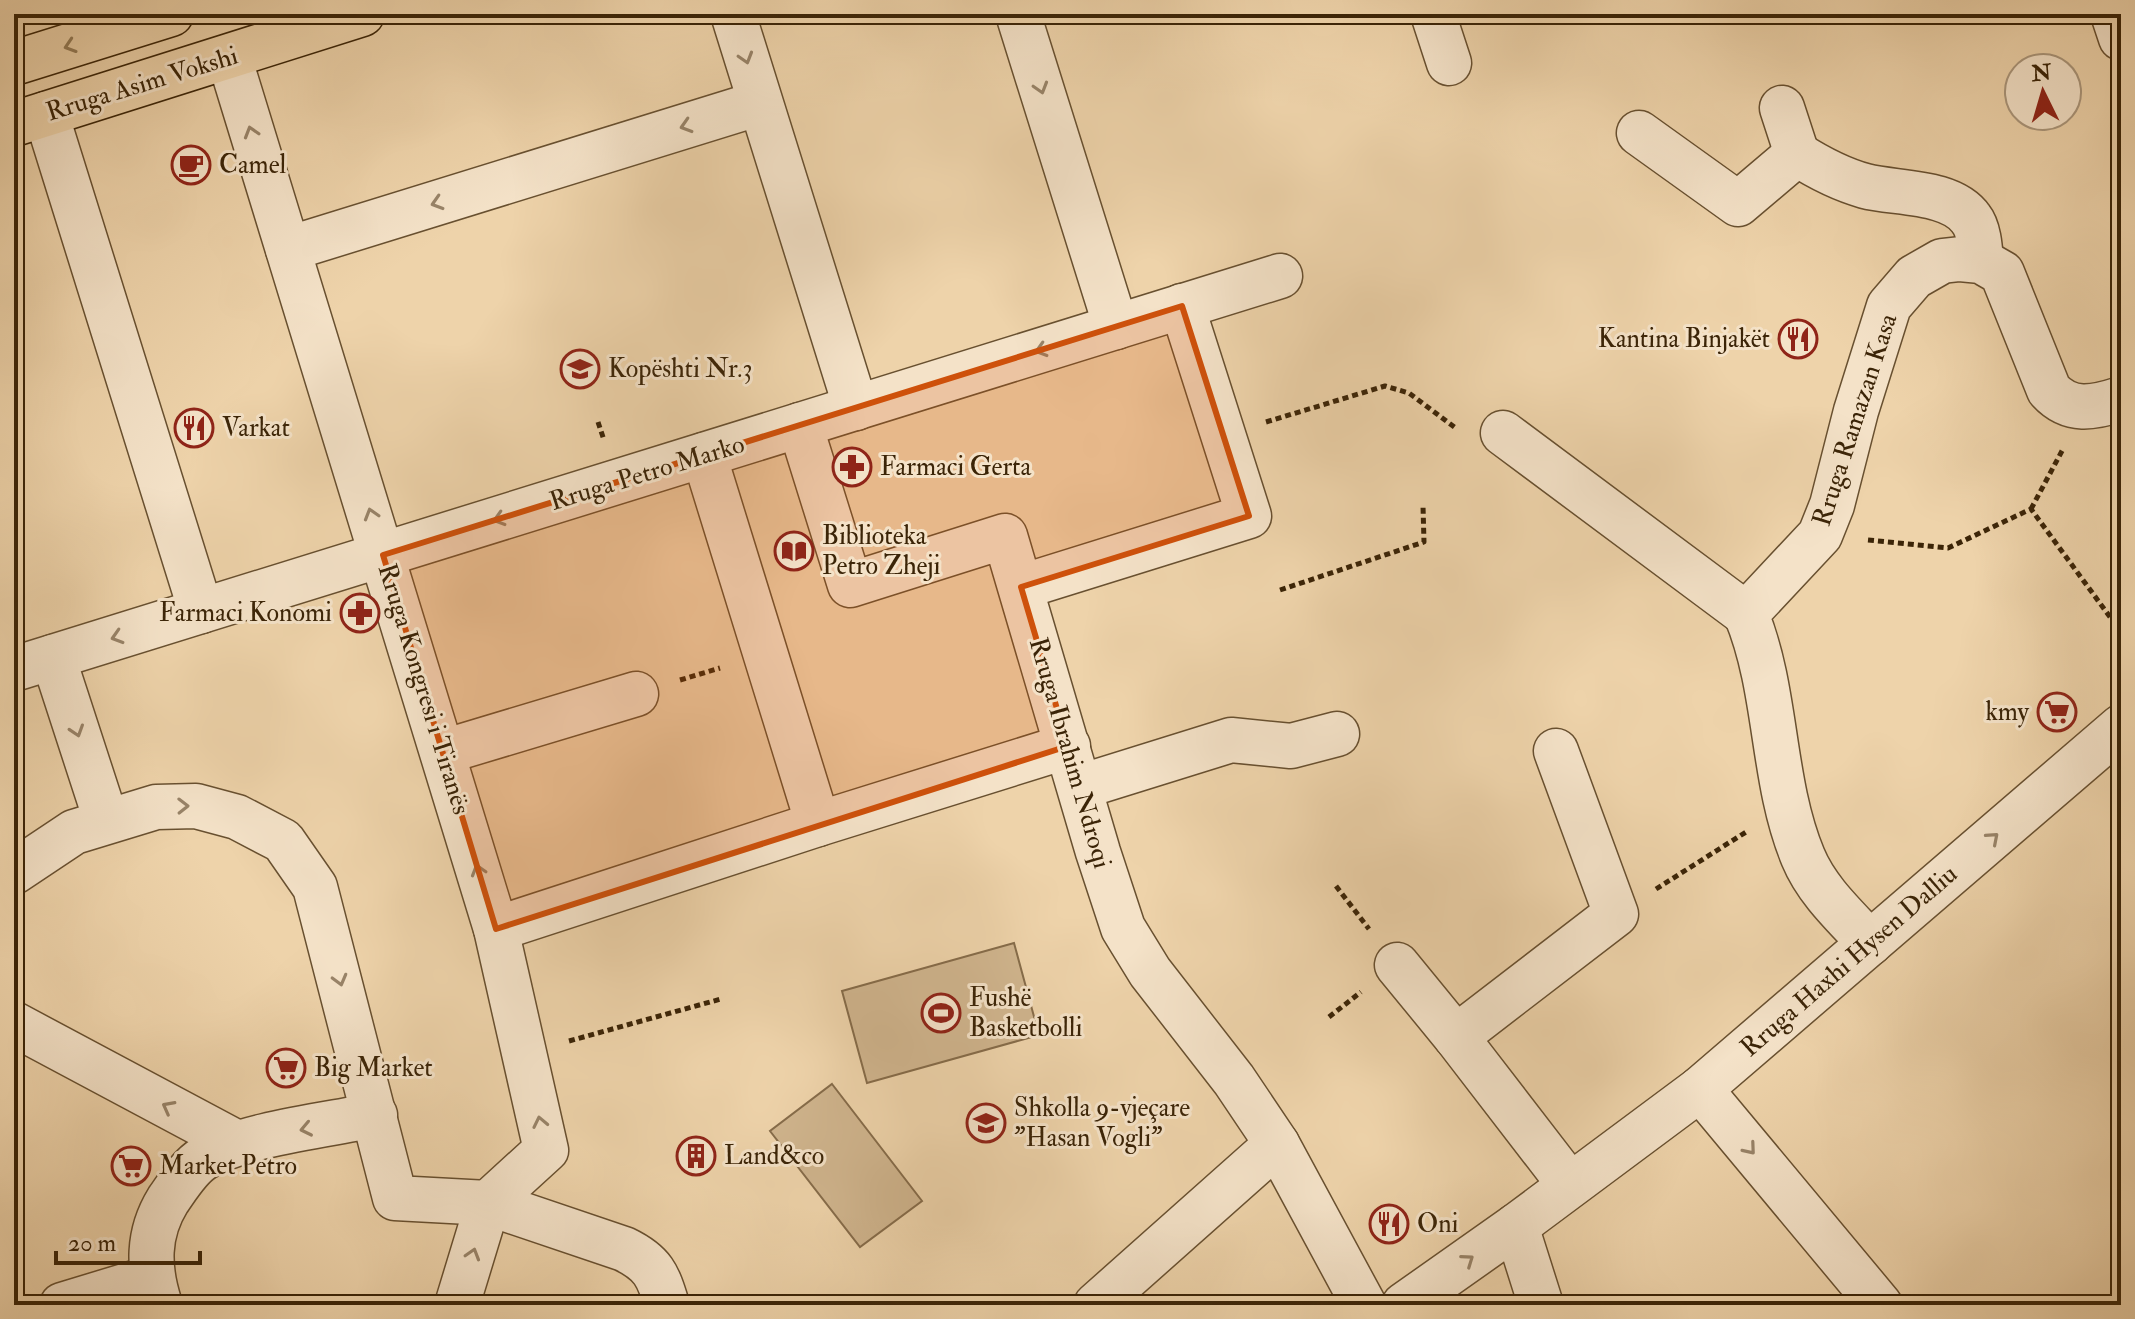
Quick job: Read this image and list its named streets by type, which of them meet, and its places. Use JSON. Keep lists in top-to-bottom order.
{
  "streets": {
    "main road": ["Rruga Asim Vokshi"],
    "street": [
      "Rruga Ramazan Kasa",
      "Rruga Petro Marko",
      "Rruga Kongresi i Tiranës",
      "Rruga Ibrahim Ndroqi",
      "Rruga Haxhi Hysen Dalliu"
    ]
  },
  "crossings": [
    ["Rruga Asim Vokshi", "Rruga Kongresi i Tiranës"],
    ["Rruga Petro Marko", "Rruga Kongresi i Tiranës"],
    ["Rruga Petro Marko", "Rruga Ibrahim Ndroqi"]
  ],
  "one_way": ["Rruga Haxhi Hysen Dalliu"],
  "places": {
    "cafe": ["Camel"],
    "restaurant": ["Kantina Binjakët", "Varkat", "Oni"],
    "school or university": ["Kopështi Nr.3", "Shkolla 9-vjeçare \"Hasan Vogli\""],
    "pharmacy": ["Farmaci Gerta", "Farmaci Konomi"],
    "library": ["Biblioteka Petro Zheji"],
    "supermarket": ["kmy", "Big Market", "Market Petro"],
    "sports": ["Fushë Basketbolli"],
    "building": ["Land&co"]
  },
  "scale_bar": "20 m",
  "north": "top"
}
